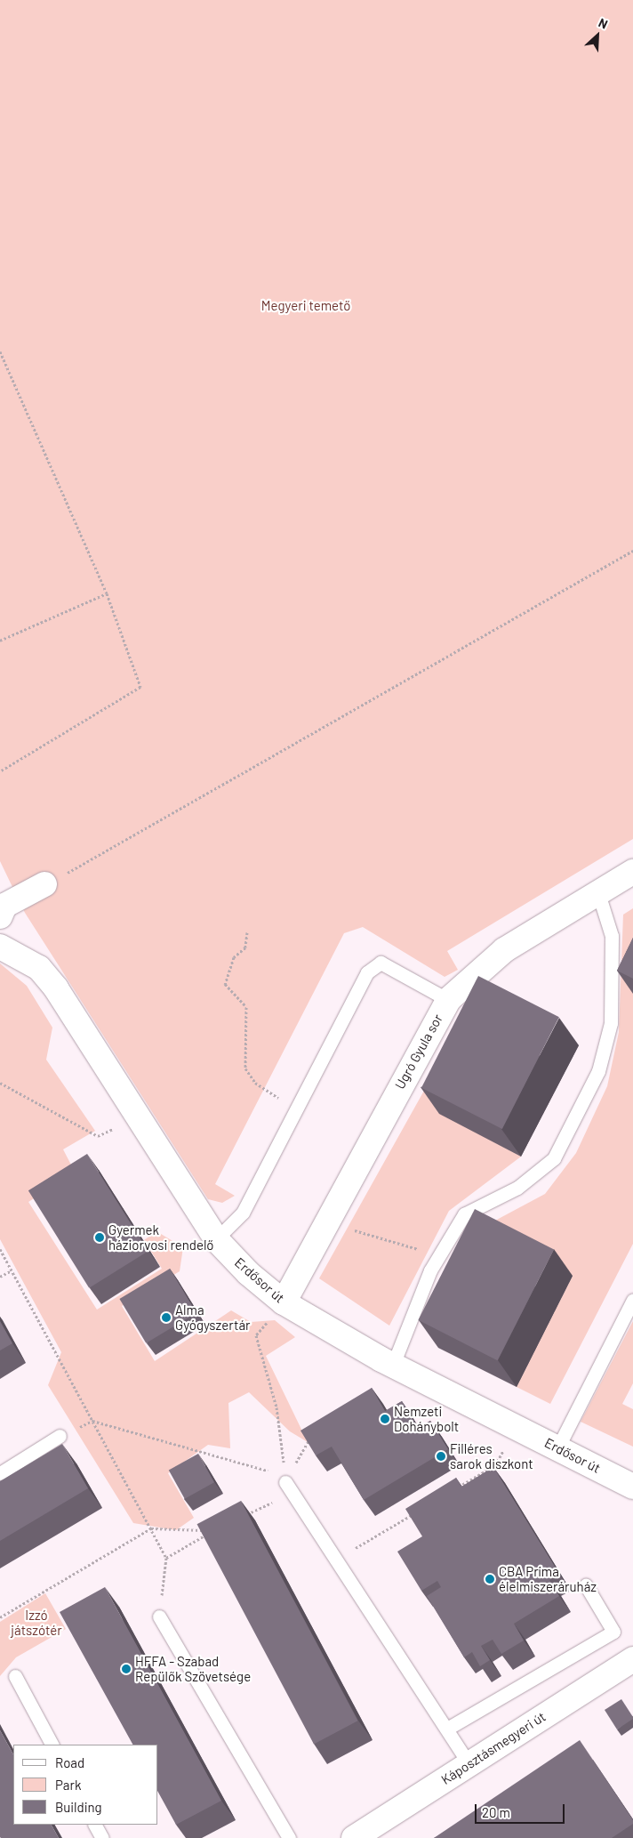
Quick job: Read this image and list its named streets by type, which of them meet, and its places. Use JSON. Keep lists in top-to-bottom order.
{
  "streets": {
    "street": ["Ugró Gyula sor", "Erdősor út", "Káposztásmegyeri út"]
  },
  "crossings": [
    ["Ugró Gyula sor", "Erdősor út"]
  ],
  "parks": ["Megyeri temető", "Izzó játszótér"],
  "places": [
    "Gyermek háziorvosi rendelő",
    "Alma Gyógyszertár",
    "Nemzeti Dohánybolt",
    "Filléres sarok diszkont",
    "CBA Príma élelmiszeráruház",
    "HFFA - Szabad Repülők Szövetsége"
  ],
  "legend": ["Road", "Park", "Building"],
  "scale_bar": "20 m",
  "north": "top right"
}
